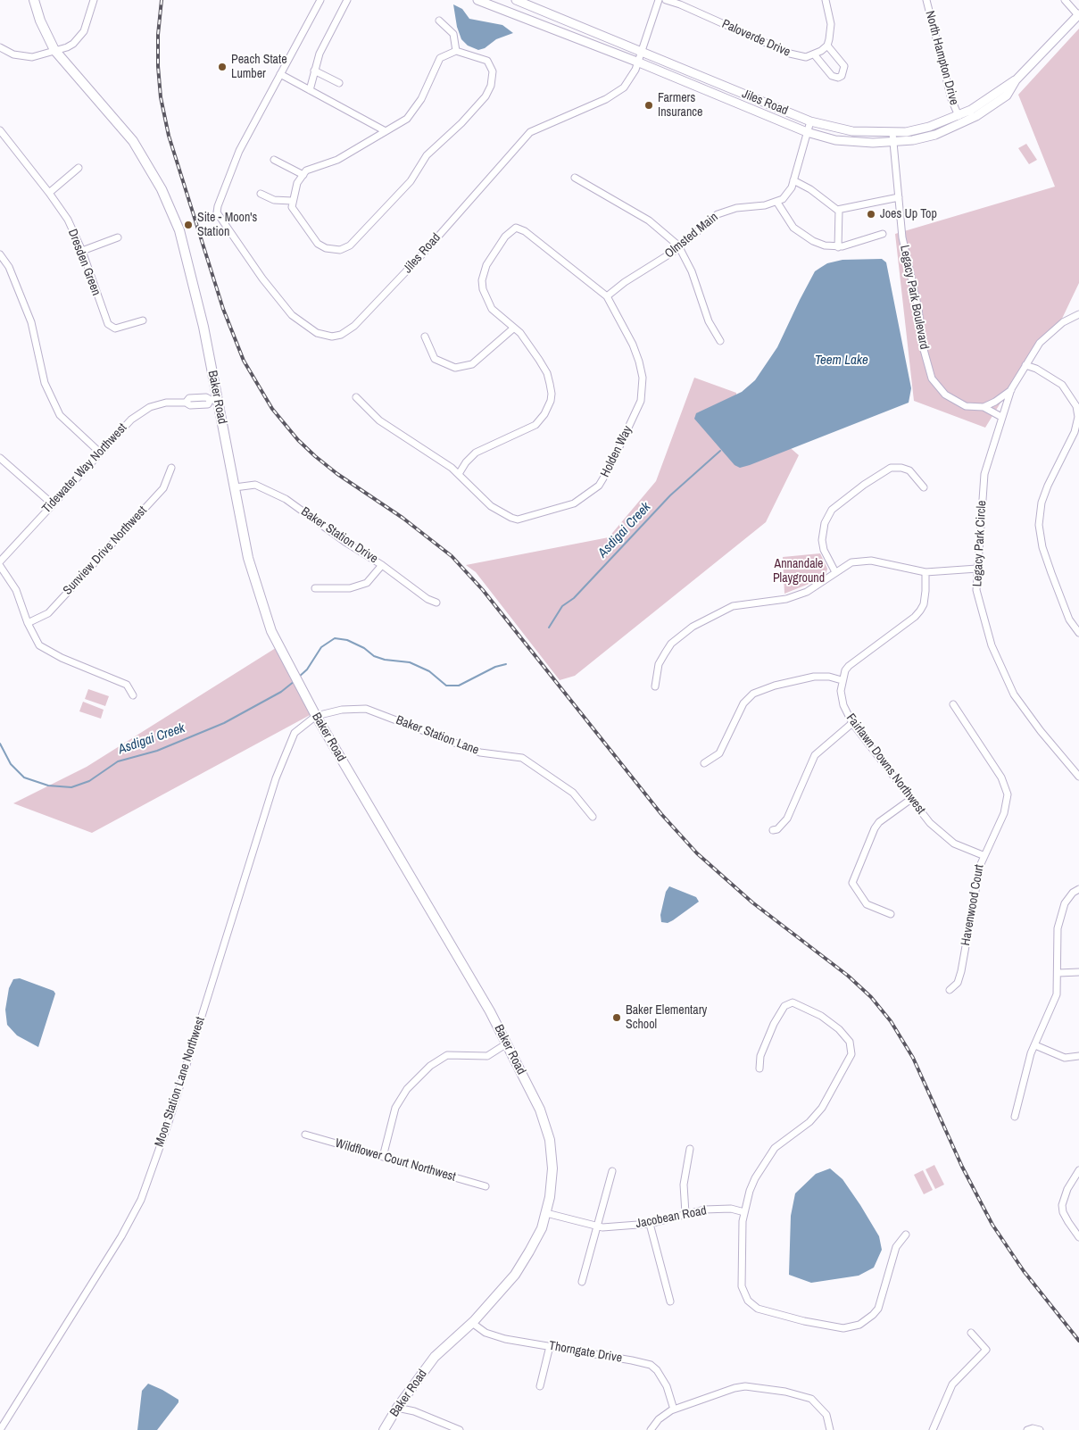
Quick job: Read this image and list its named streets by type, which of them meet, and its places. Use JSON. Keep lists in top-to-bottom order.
{
  "streets": {
    "main road": ["Baker Road"],
    "street": [
      "Paloverde Drive",
      "North Hampton Drive",
      "Jiles Road",
      "Olmsted Main",
      "Dresden Green",
      "Legacy Park Boulevard",
      "Holden Way",
      "Tidewater Way Northwest",
      "Baker Station Drive",
      "Legacy Park Circle",
      "Sunview Drive Northwest",
      "Baker Station Lane",
      "Fairlawn Downs Northwest",
      "Havenwood Court",
      "Moon Station Lane Northwest",
      "Wildflower Court Northwest",
      "Jacobean Road",
      "Thorngate Drive"
    ]
  },
  "crossings": [
    ["North Hampton Drive", "Jiles Road"],
    ["Jiles Road", "Legacy Park Boulevard"],
    ["Olmsted Main", "Holden Way"],
    ["Legacy Park Boulevard", "Legacy Park Circle"],
    ["Baker Road", "Tidewater Way Northwest"],
    ["Baker Road", "Baker Station Drive"],
    ["Baker Road", "Baker Station Lane"],
    ["Baker Road", "Moon Station Lane Northwest"],
    ["Baker Road", "Jacobean Road"],
    ["Baker Road", "Thorngate Drive"],
    ["Baker Station Lane", "Moon Station Lane Northwest"],
    ["Fairlawn Downs Northwest", "Havenwood Court"]
  ],
  "water": ["Teem Lake", "Asdigai Creek"],
  "parks": ["Annandale Playground"],
  "places": [
    "Peach State Lumber",
    "Farmers Insurance",
    "Joes Up Top",
    "Site - Moon's Station",
    "Baker Elementary School"
  ]
}
